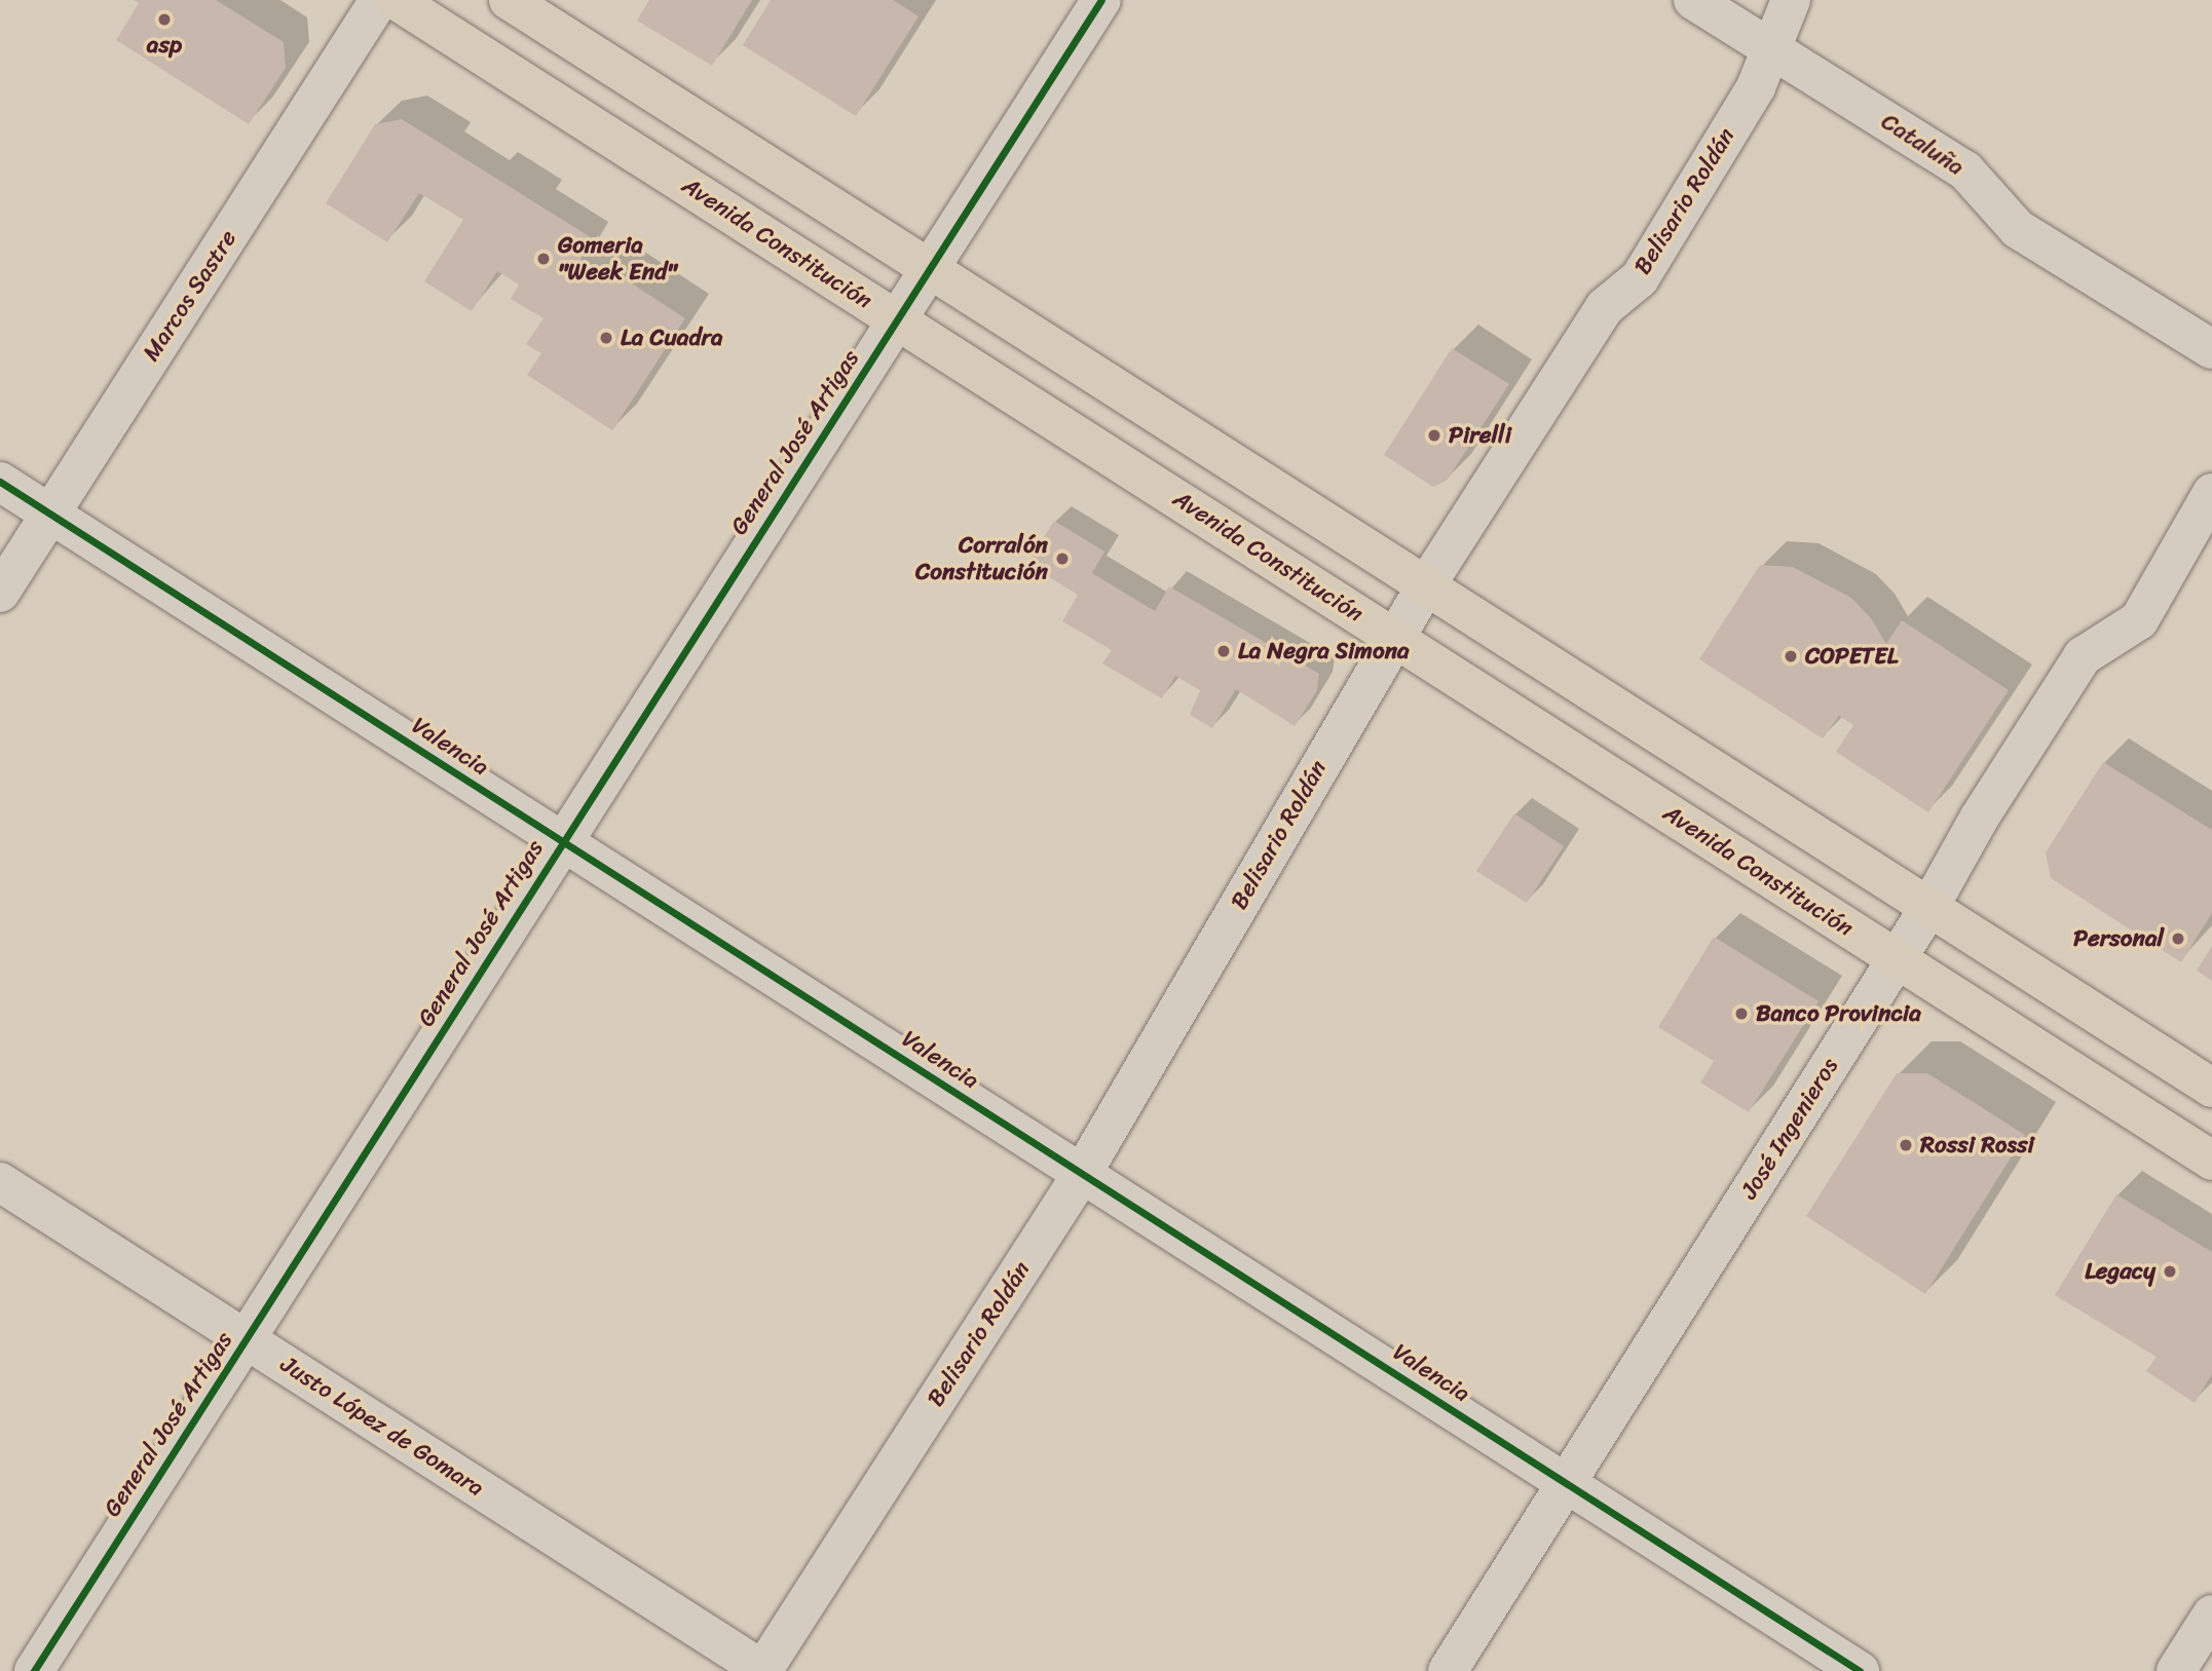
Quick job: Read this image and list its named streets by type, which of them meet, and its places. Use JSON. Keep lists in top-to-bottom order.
{
  "streets": {
    "main road": ["Avenida Constitución"],
    "street": [
      "Cataluña",
      "Belisario Roldán",
      "Marcos Sastre",
      "General José Artigas",
      "Valencia",
      "José Ingenieros",
      "Justo López de Gomara"
    ]
  },
  "crossings": [
    ["Cataluña", "Belisario Roldán"],
    ["Belisario Roldán", "Avenida Constitución"],
    ["Belisario Roldán", "Valencia"],
    ["Belisario Roldán", "Justo López de Gomara"],
    ["Avenida Constitución", "General José Artigas"],
    ["Avenida Constitución", "José Ingenieros"],
    ["Marcos Sastre", "Valencia"],
    ["General José Artigas", "Valencia"],
    ["General José Artigas", "Justo López de Gomara"],
    ["Valencia", "José Ingenieros"]
  ],
  "places": [
    "asp",
    "Gomeria \"Week End\"",
    "La Cuadra",
    "Pirelli",
    "Corralón Constitución",
    "La Negra Simona",
    "COPETEL",
    "Personal",
    "Banco Provincia",
    "Rossi Rossi",
    "Legacy"
  ]
}
